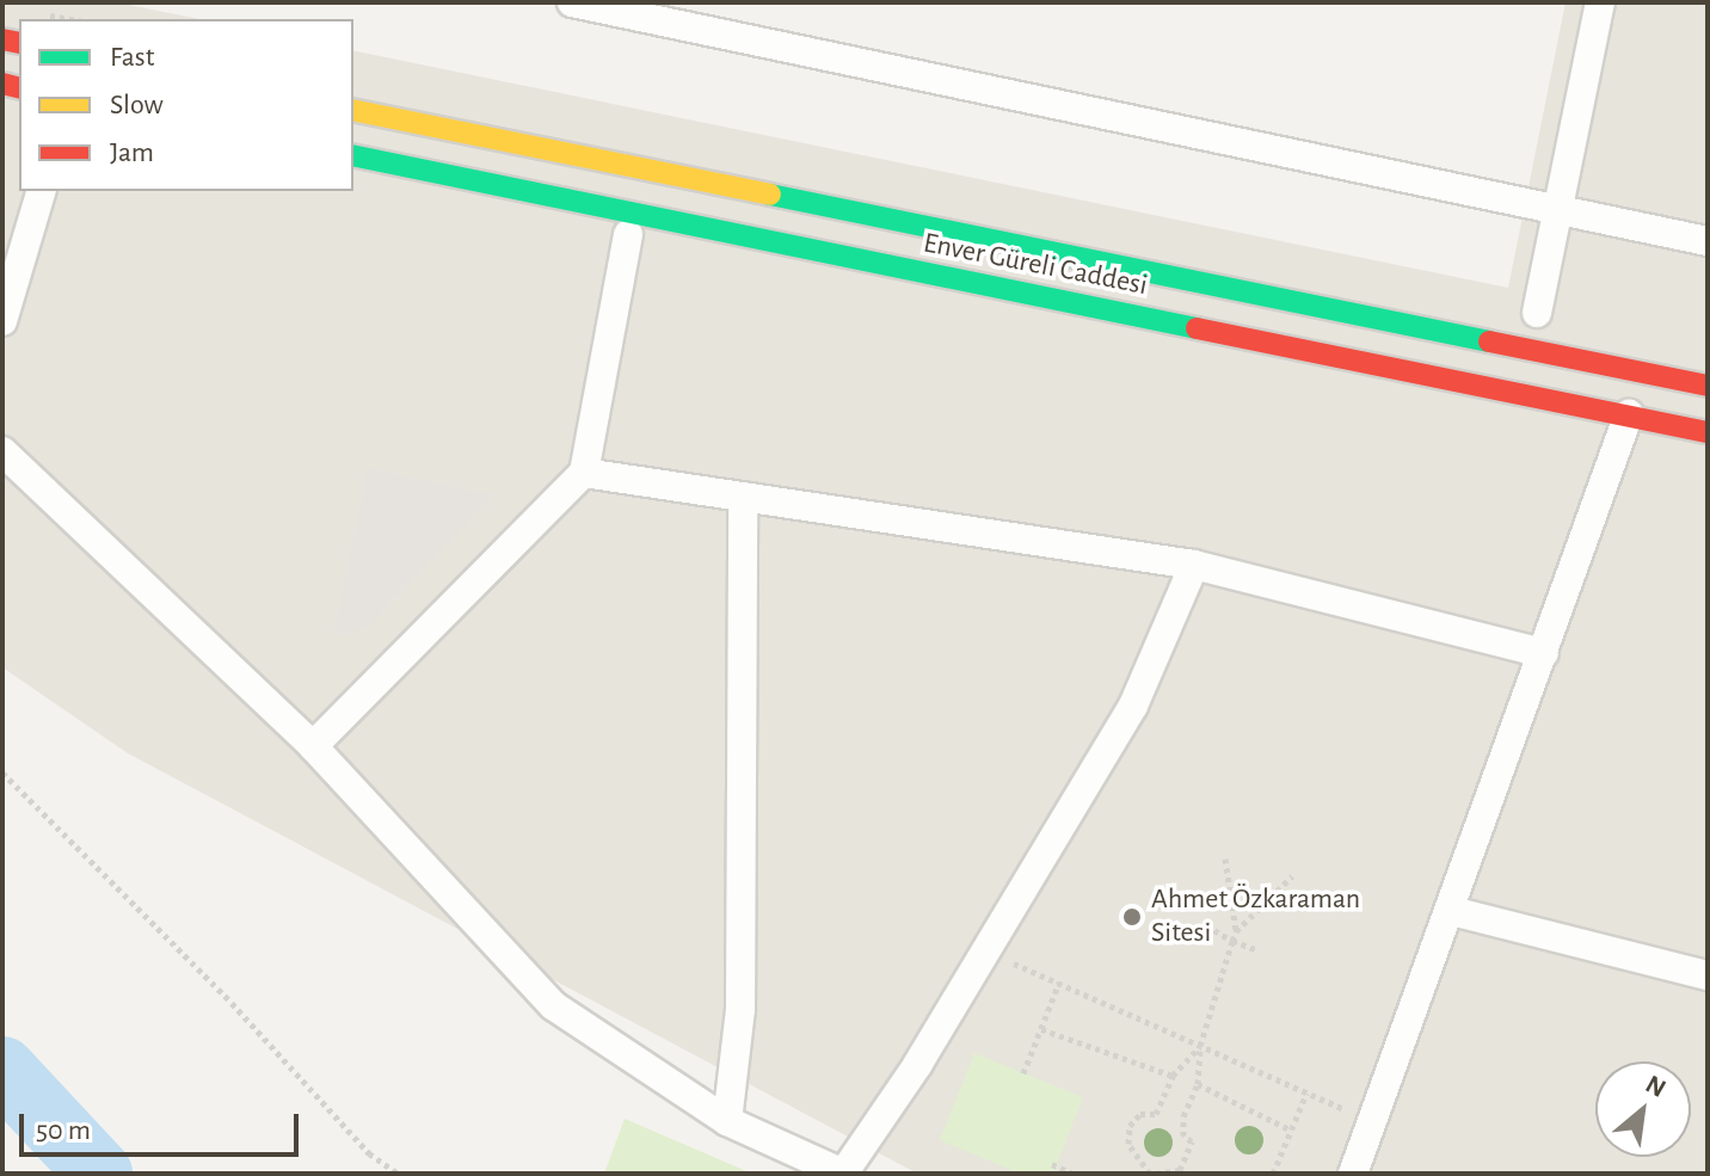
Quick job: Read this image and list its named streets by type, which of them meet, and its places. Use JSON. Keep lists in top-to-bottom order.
{
  "streets": {
    "main road": ["Enver Güreli Caddesi"]
  },
  "places": ["Ahmet Özkaraman Sitesi"],
  "legend": ["Fast", "Slow", "Jam"],
  "scale_bar": "50 m",
  "north": "top right"
}
